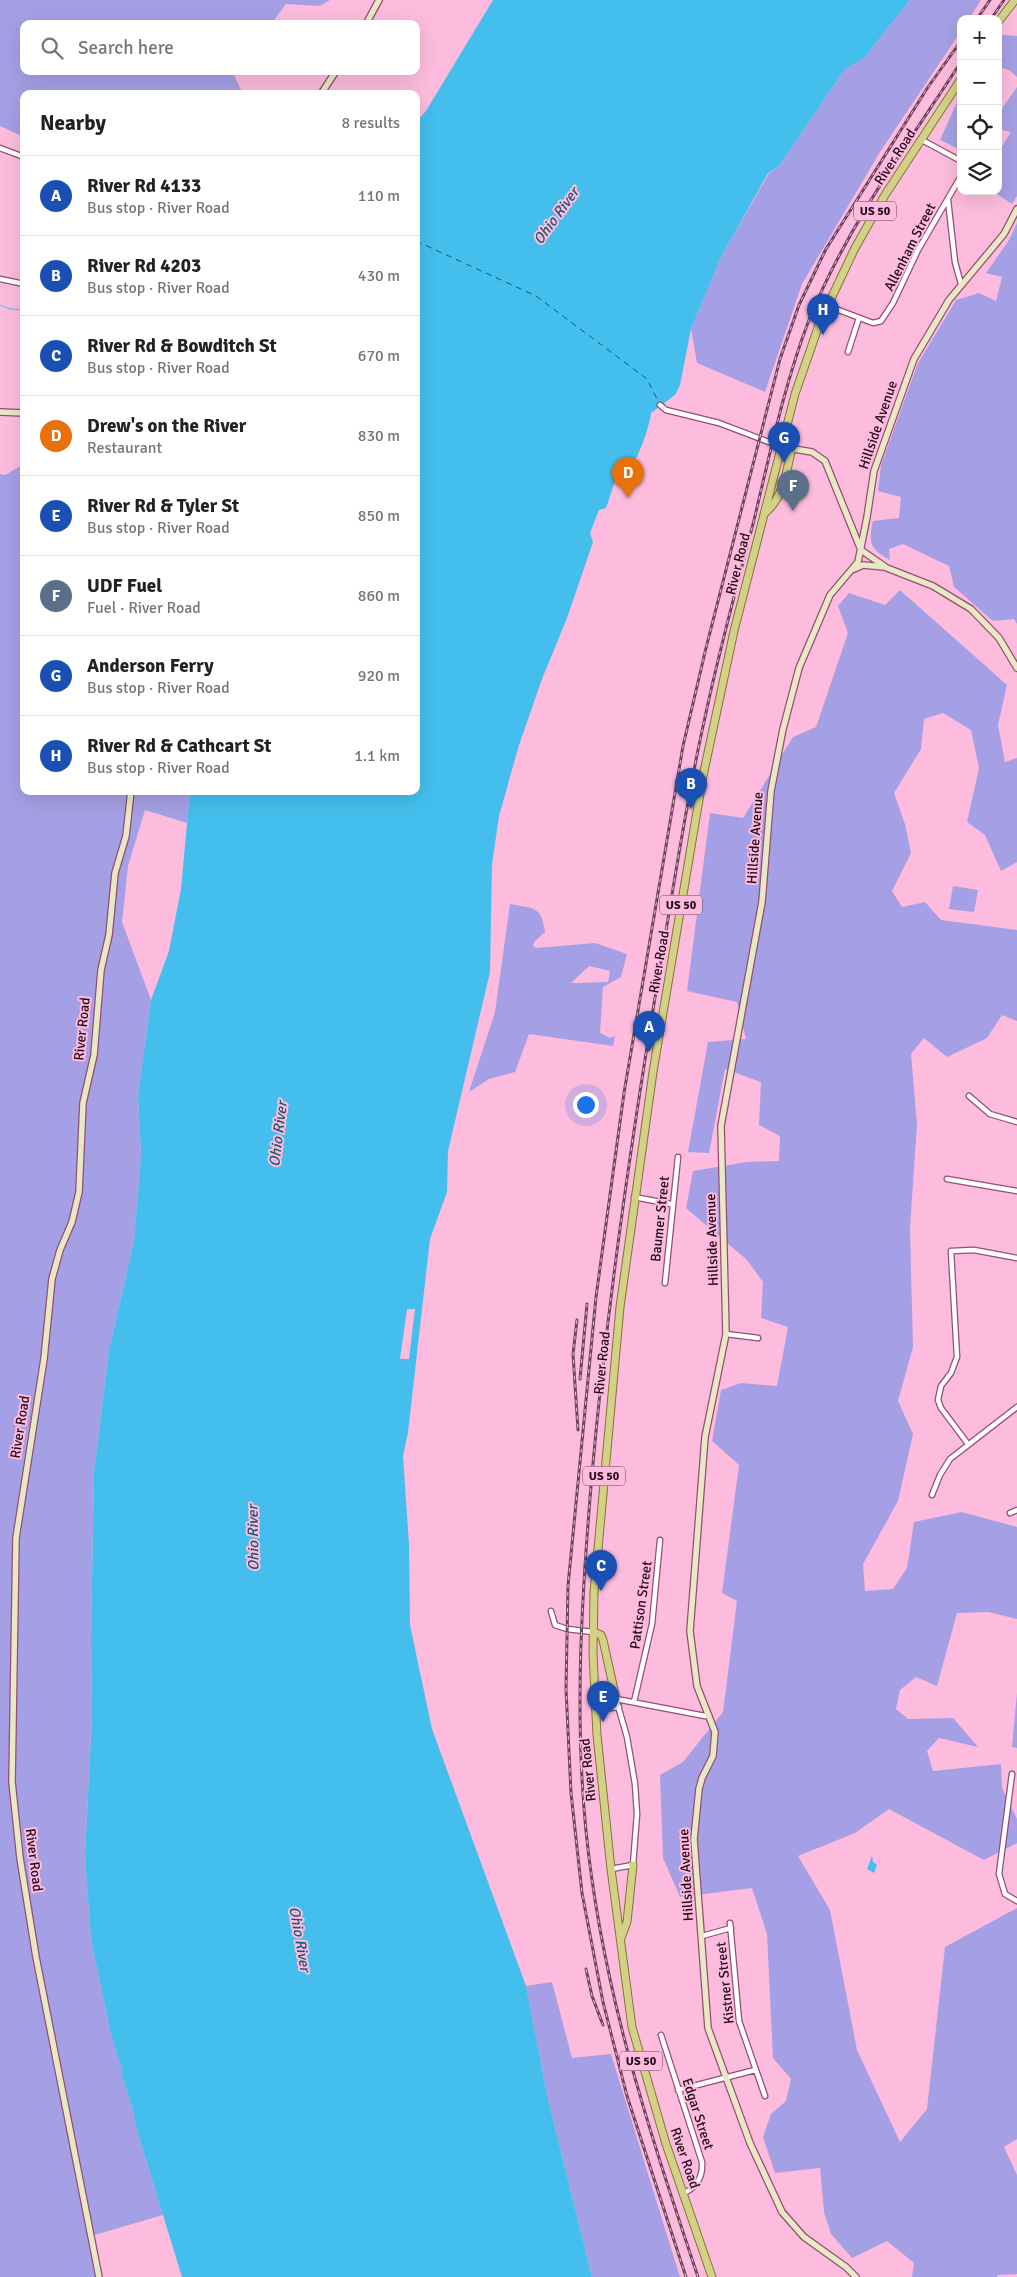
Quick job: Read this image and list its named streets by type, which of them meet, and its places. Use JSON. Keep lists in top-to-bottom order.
{
  "streets": {
    "main road": ["River Road", "US 50"],
    "street": [
      "Allenham Street",
      "Hillside Avenue",
      "Baumer Street",
      "Pattison Street",
      "Kistner Street",
      "Edgar Street"
    ]
  },
  "crossings": [
    ["River Road", "Edgar Street"],
    ["Hillside Avenue", "Kistner Street"]
  ],
  "water": ["Ohio River"],
  "page": {
    "map_buttons": ["+", "−"],
    "search": "Search here",
    "heading": ["Nearby", "8 results"],
    "list": [
      {
        "mark": "A",
        "name": "River Rd 4133",
        "note": "Bus stop · River Road",
        "value": "110 m"
      },
      {
        "mark": "B",
        "name": "River Rd 4203",
        "note": "Bus stop · River Road",
        "value": "430 m"
      },
      {
        "mark": "C",
        "name": "River Rd & Bowditch St",
        "note": "Bus stop · River Road",
        "value": "670 m"
      },
      {
        "mark": "D",
        "name": "Drew's on the River",
        "note": "Restaurant",
        "value": "830 m"
      },
      {
        "mark": "E",
        "name": "River Rd & Tyler St",
        "note": "Bus stop · River Road",
        "value": "850 m"
      },
      {
        "mark": "F",
        "name": "UDF Fuel",
        "note": "Fuel · River Road",
        "value": "860 m"
      },
      {
        "mark": "G",
        "name": "Anderson Ferry",
        "note": "Bus stop · River Road",
        "value": "920 m"
      },
      {
        "mark": "H",
        "name": "River Rd & Cathcart St",
        "note": "Bus stop · River Road",
        "value": "1.1 km"
      }
    ],
    "pins": [
      "H",
      "G",
      "D",
      "F",
      "B",
      "A",
      "C",
      "E"
    ]
  }
}
